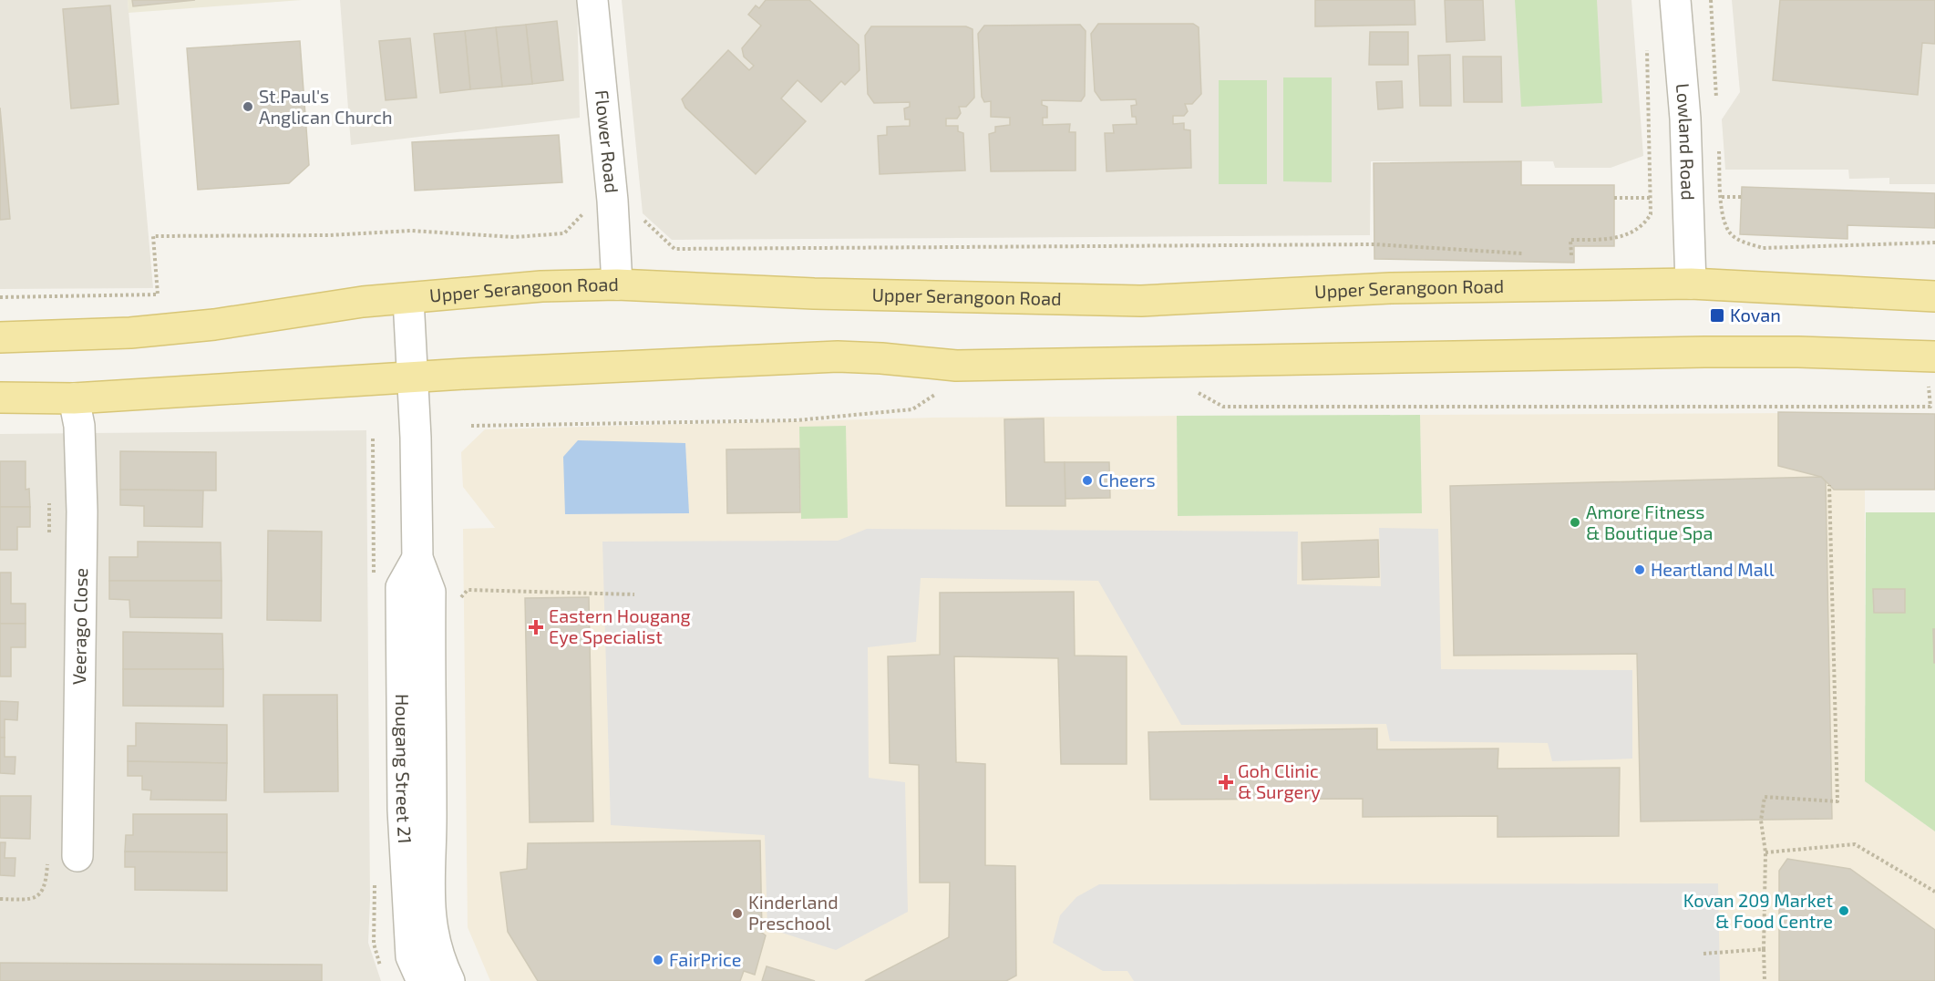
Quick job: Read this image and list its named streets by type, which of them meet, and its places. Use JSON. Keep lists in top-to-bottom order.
{
  "streets": {
    "main road": ["Upper Serangoon Road"],
    "street": [
      "Lowland Road",
      "Flower Road",
      "Veerago Close",
      "Hougang Street 21"
    ]
  },
  "crossings": [
    ["Lowland Road", "Upper Serangoon Road"],
    ["Flower Road", "Upper Serangoon Road"],
    ["Upper Serangoon Road", "Hougang Street 21"]
  ],
  "places": {
    "other": [
      "St.Paul's Anglican Church",
      "Cheers",
      "Amore Fitness & Boutique Spa",
      "Heartland Mall",
      "Kovan 209 Market & Food Centre",
      "Kinderland Preschool",
      "FairPrice"
    ],
    "transit": ["Kovan"],
    "health": ["Eastern Hougang Eye Specialist", "Goh Clinic & Surgery"]
  }
}
